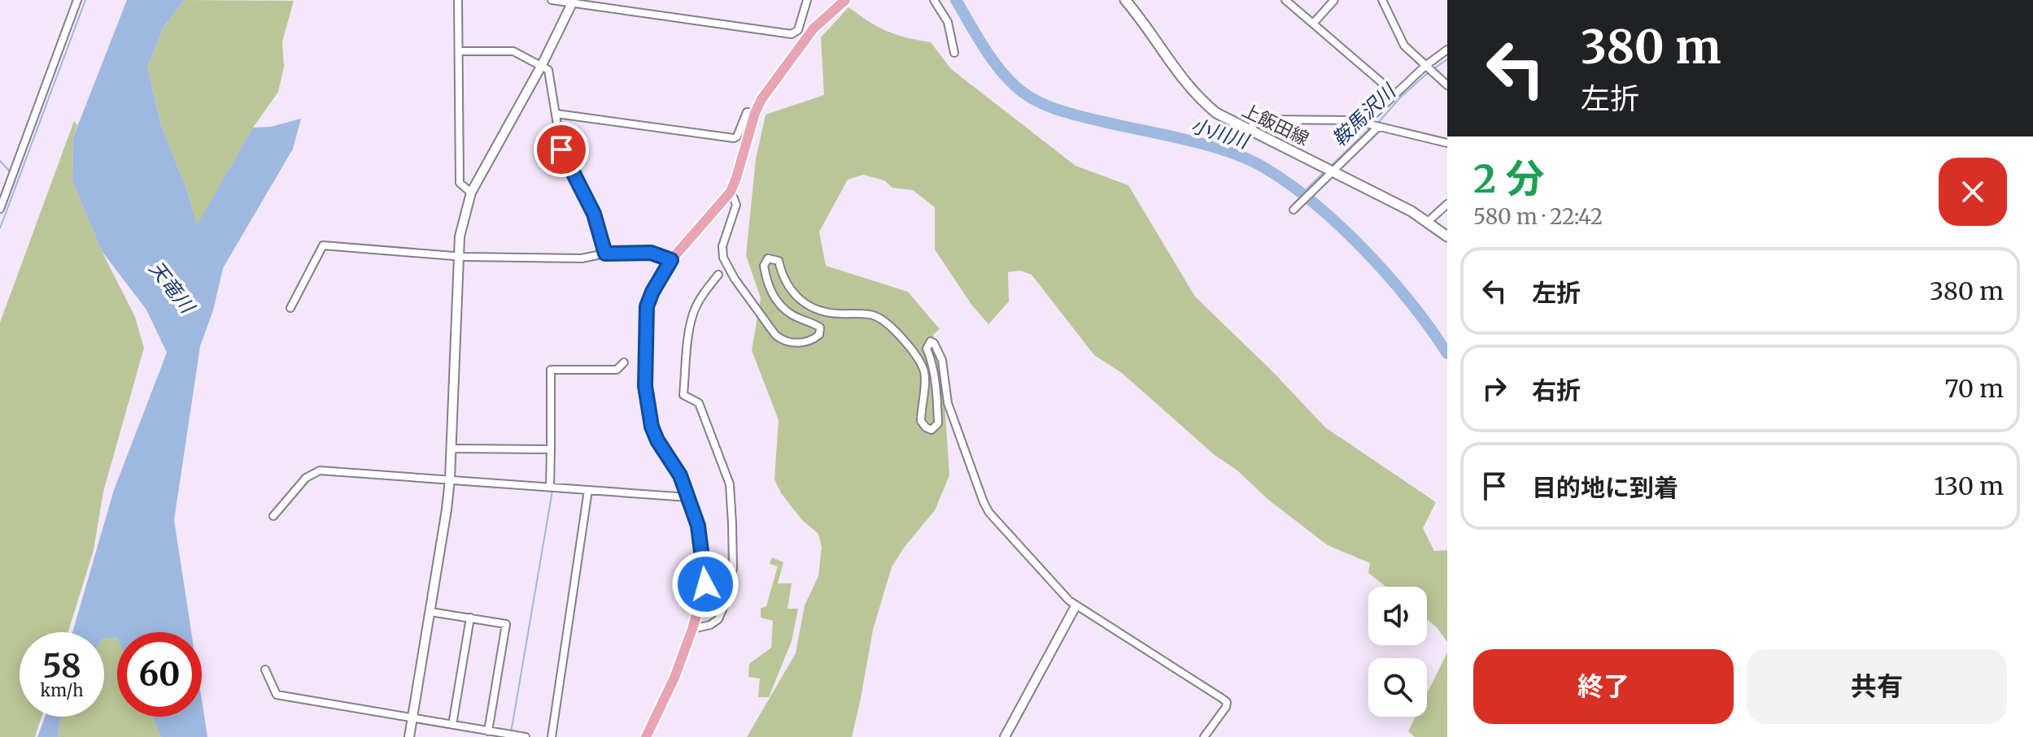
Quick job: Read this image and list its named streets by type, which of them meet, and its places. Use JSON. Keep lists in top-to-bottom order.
{
  "streets": {
    "main road": ["上飯田線"]
  },
  "water": ["鞍馬沢川", "小川川", "天竜川"],
  "page": {
    "turn": ["380 m", "左折"],
    "heading": ["2 分", "580 m · 22:42"],
    "list": [
      {
        "name": "左折",
        "value": "380 m"
      },
      {
        "name": "右折",
        "value": "70 m"
      },
      {
        "name": "目的地に到着",
        "value": "130 m"
      }
    ],
    "speed": "58 km/h",
    "limit": "60",
    "buttons": ["終了", "共有"]
  }
}
